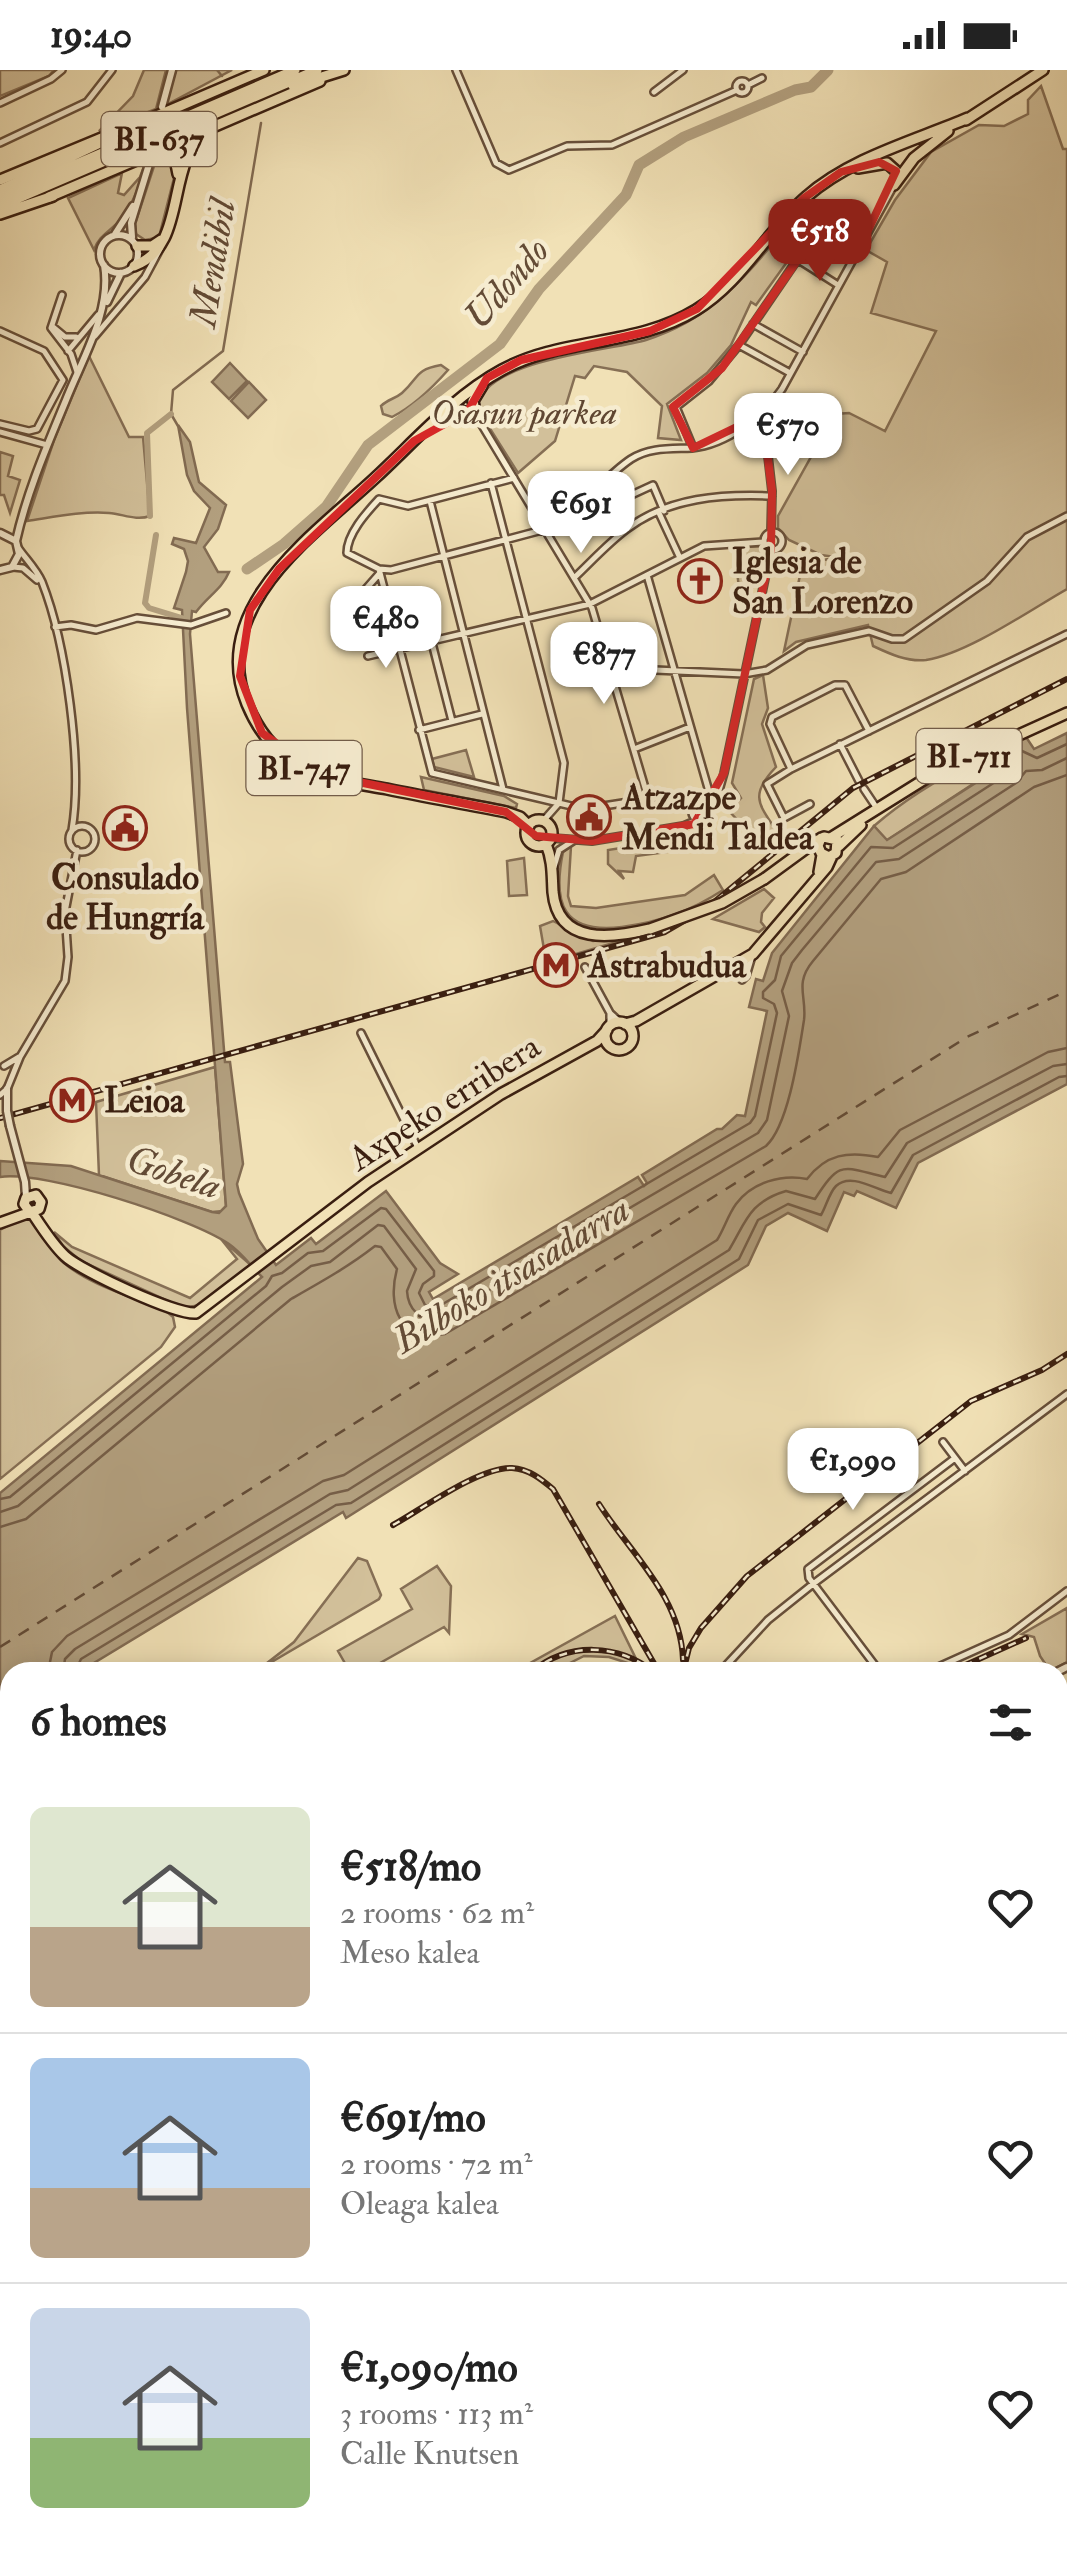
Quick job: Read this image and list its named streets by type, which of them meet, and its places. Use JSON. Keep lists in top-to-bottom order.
{
  "streets": {
    "main road": [
      "BI-637",
      "BI-711",
      "BI-747",
      "Axpeko erribera"
    ]
  },
  "crossings": [
    ["BI-747", "Axpeko erribera"]
  ],
  "water": [
    "Mendibil",
    "Udondo",
    "Gobela",
    "Bilboko itsasadarra"
  ],
  "parks": ["Osasun parkea"],
  "places": {
    "church": ["Iglesia de San Lorenzo"],
    "public building": ["Atzazpe Mendi Taldea", "Consulado de Hungría"],
    "metro station": ["Astrabudua", "Leioa"]
  },
  "page": {
    "status": "19:40",
    "price": [
      "€518",
      "€570",
      "€691",
      "€480",
      "€877",
      "€1,090"
    ],
    "heading": "6 homes",
    "list": [
      {
        "name": "€518/mo",
        "note": "2 rooms · 62 m² · Meso kalea"
      },
      {
        "name": "€691/mo",
        "note": "2 rooms · 72 m² · Oleaga kalea"
      },
      {
        "name": "€1,090/mo",
        "note": "3 rooms · 113 m² · Calle Knutsen"
      }
    ]
  }
}
